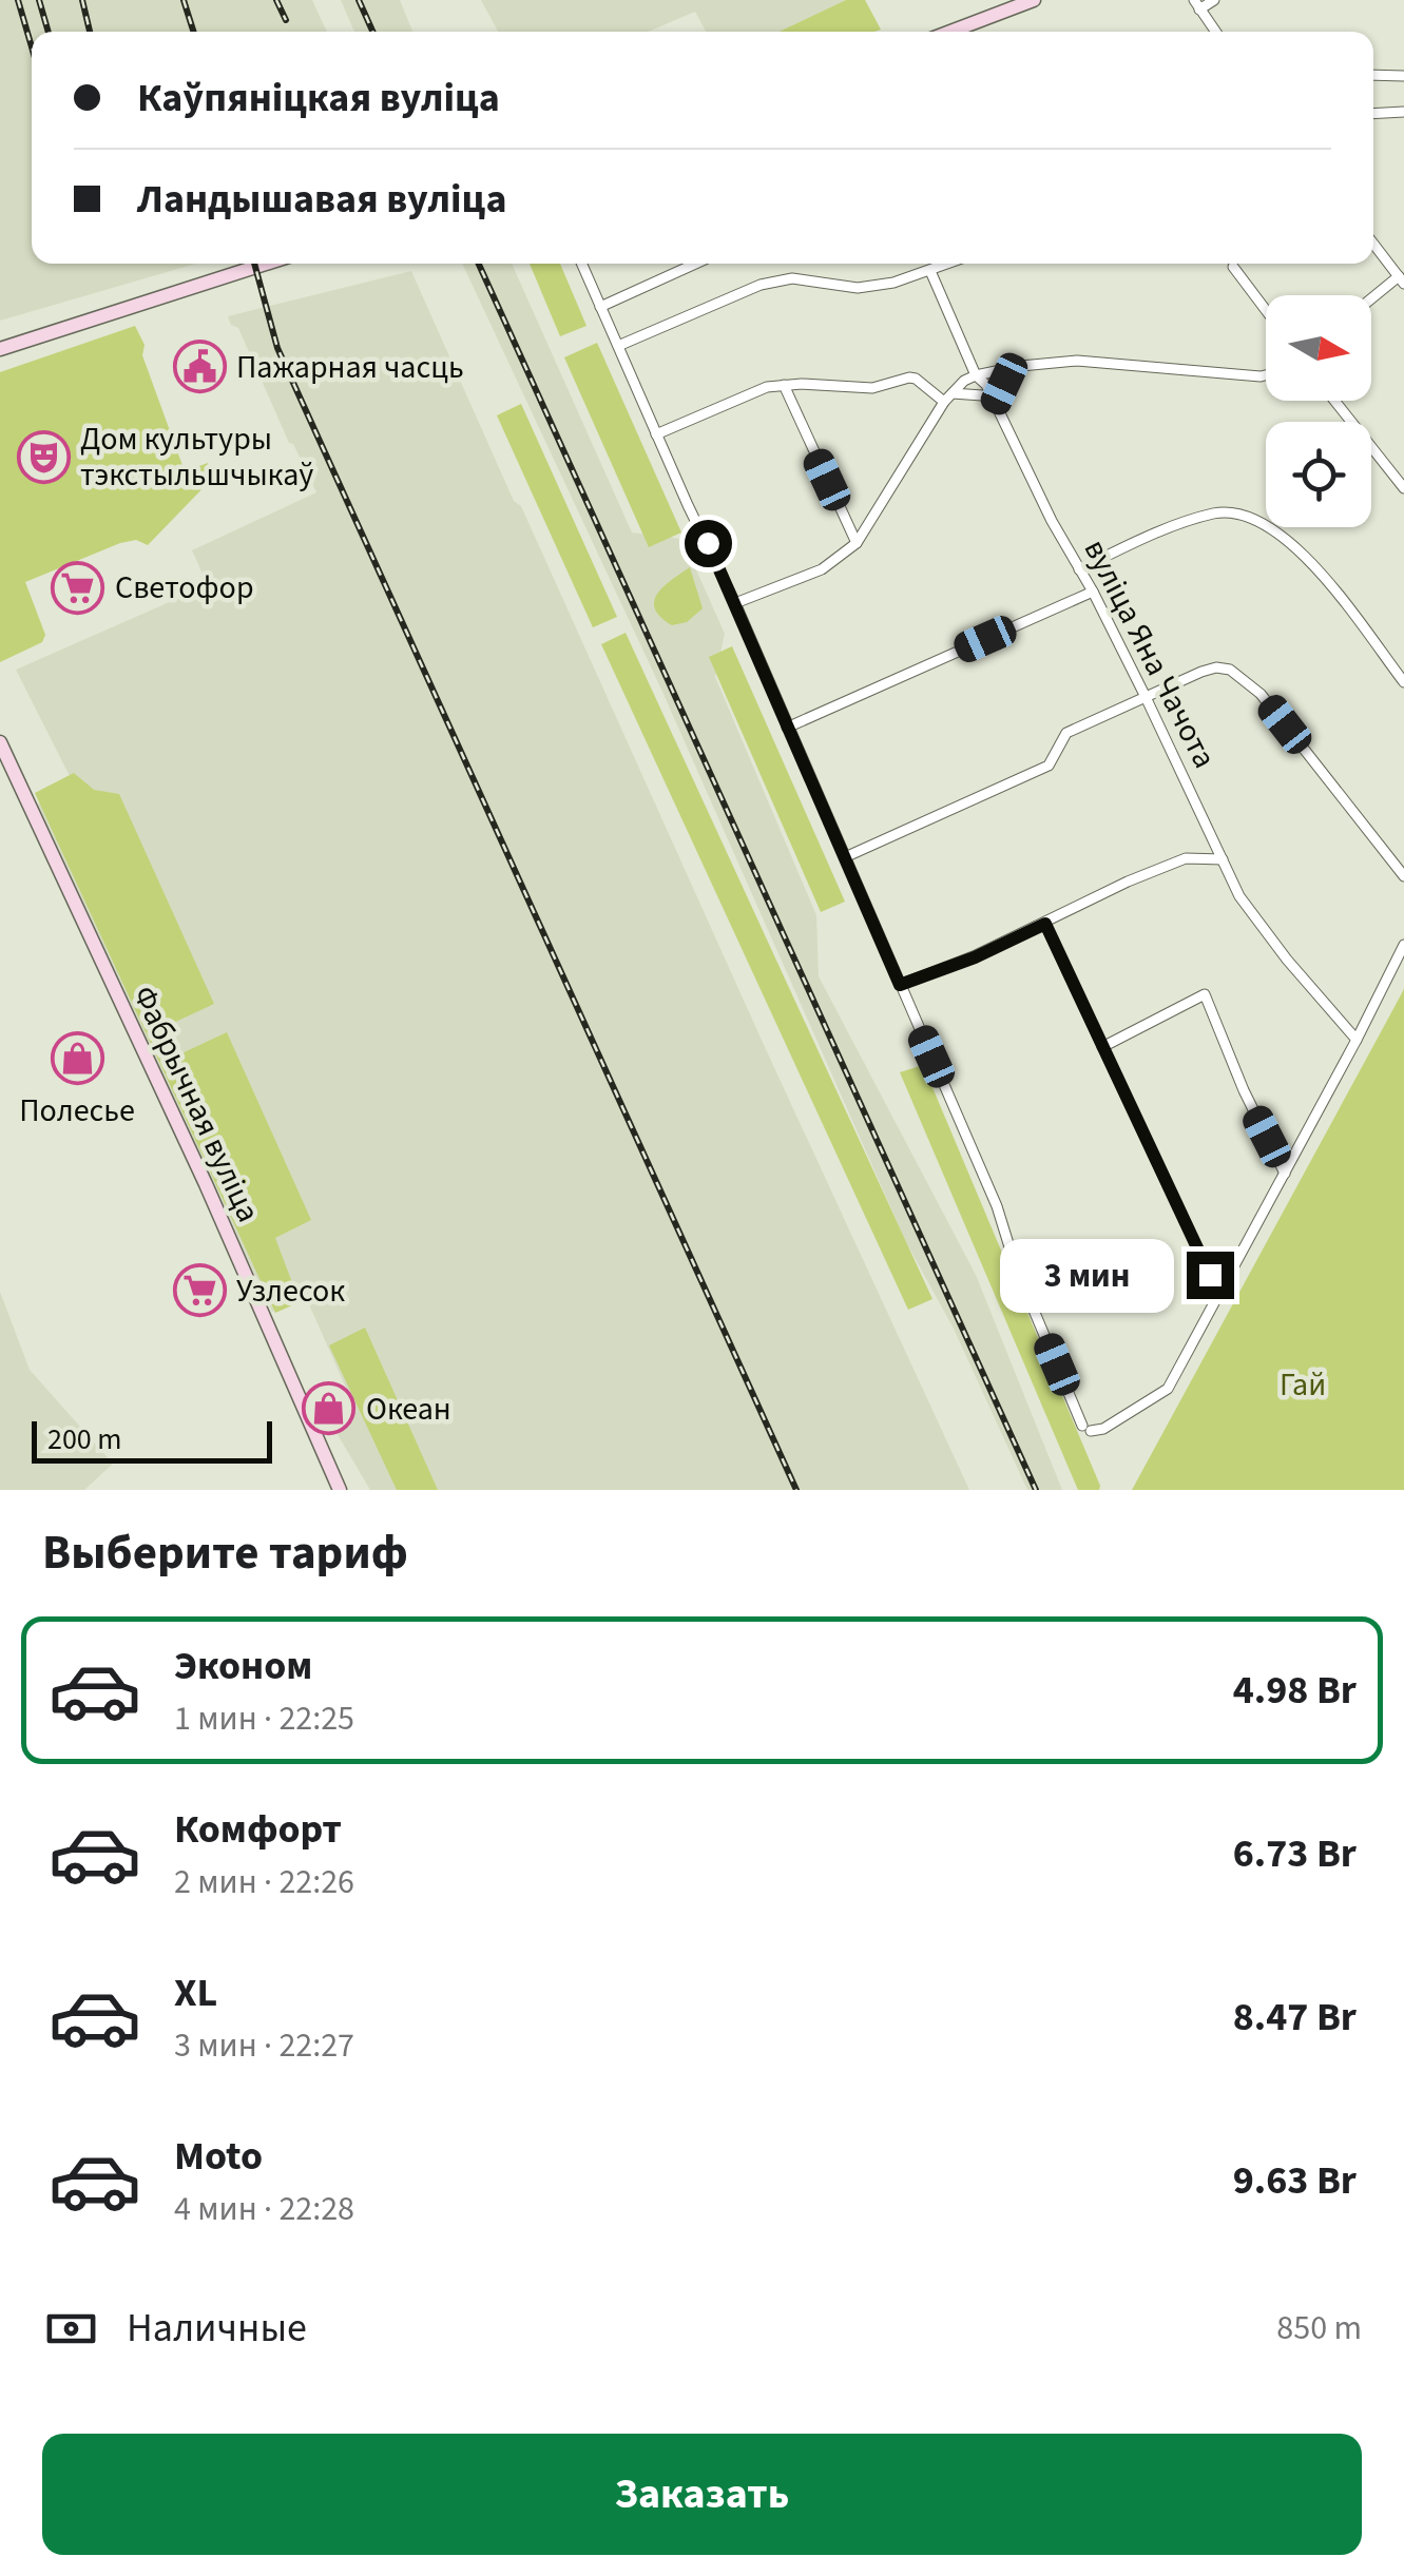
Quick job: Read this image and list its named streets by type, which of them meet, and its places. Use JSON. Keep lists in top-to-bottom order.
{
  "streets": {
    "main road": ["Фабрычная вуліца"],
    "street": ["вуліца Яна Чачота"]
  },
  "parks": ["Гай"],
  "places": {
    "public building": ["Пажарная часць"],
    "theatre": ["Дом культуры тэкстыльшчыкаў"],
    "supermarket": ["Светофор", "Узлесок"],
    "shop": ["Полесье", "Океан"]
  },
  "scale_bar": "200 m",
  "north": "right",
  "page": {
    "banner": ["Каўпяніцкая вуліца", "Ландышавая вуліца"],
    "bubble": "3 мин",
    "scale": "200 m",
    "heading": "Выберите тариф",
    "list": [
      {
        "name": "Эконом",
        "note": "1 мин · 22:25",
        "value": "4.98 Br"
      },
      {
        "name": "Комфорт",
        "note": "2 мин · 22:26",
        "value": "6.73 Br"
      },
      {
        "name": "XL",
        "note": "3 мин · 22:27",
        "value": "8.47 Br"
      },
      {
        "name": "Moto",
        "note": "4 мин · 22:28",
        "value": "9.63 Br"
      }
    ],
    "pay": ["Наличные", "850 m"],
    "buttons": "Заказать"
  }
}
